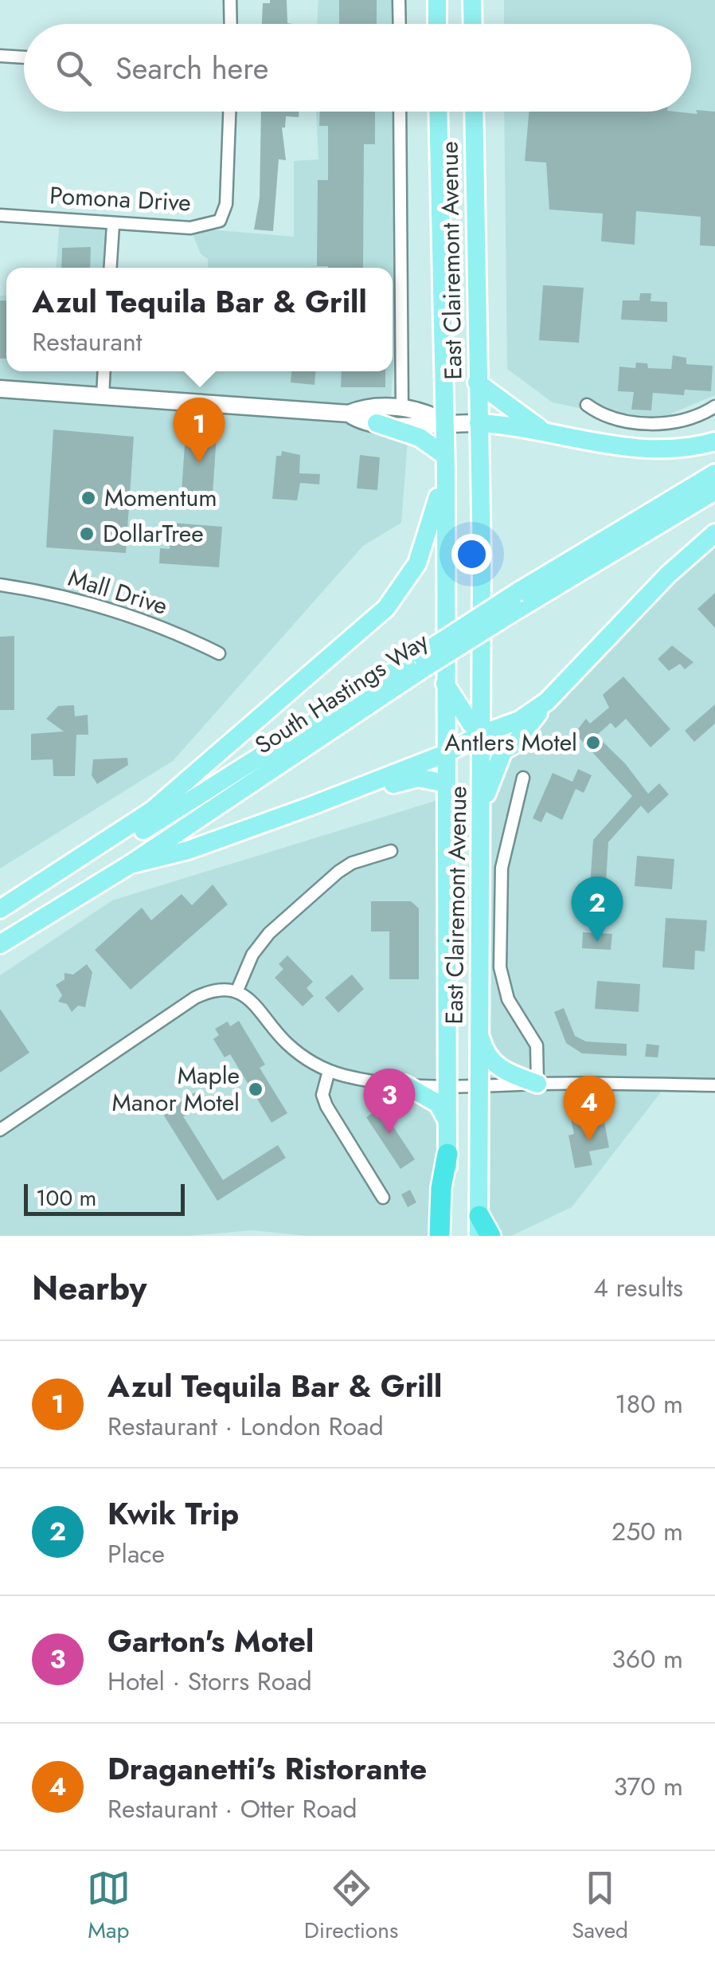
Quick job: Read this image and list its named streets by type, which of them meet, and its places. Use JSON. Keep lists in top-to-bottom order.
{
  "streets": {
    "main road": ["East Clairemont Avenue", "South Hastings Way"],
    "street": ["Pomona Drive", "Mall Drive"]
  },
  "places": [
    "Momentum",
    "DollarTree",
    "Antlers Motel",
    "Maple Manor Motel"
  ],
  "scale_bar": "100 m",
  "page": {
    "search": "Search here",
    "popup": ["Azul Tequila Bar & Grill", "Restaurant"],
    "pins": [
      "1",
      "2",
      "3",
      "4"
    ],
    "scale": "100 m",
    "heading": ["Nearby", "4 results"],
    "list": [
      {
        "mark": "1",
        "name": "Azul Tequila Bar & Grill",
        "note": "Restaurant · London Road",
        "value": "180 m"
      },
      {
        "mark": "2",
        "name": "Kwik Trip",
        "note": "Place",
        "value": "250 m"
      },
      {
        "mark": "3",
        "name": "Garton's Motel",
        "note": "Hotel · Storrs Road",
        "value": "360 m"
      },
      {
        "mark": "4",
        "name": "Draganetti's Ristorante",
        "note": "Restaurant · Otter Road",
        "value": "370 m"
      }
    ],
    "nav": ["Map", "Directions", "Saved"]
  }
}
